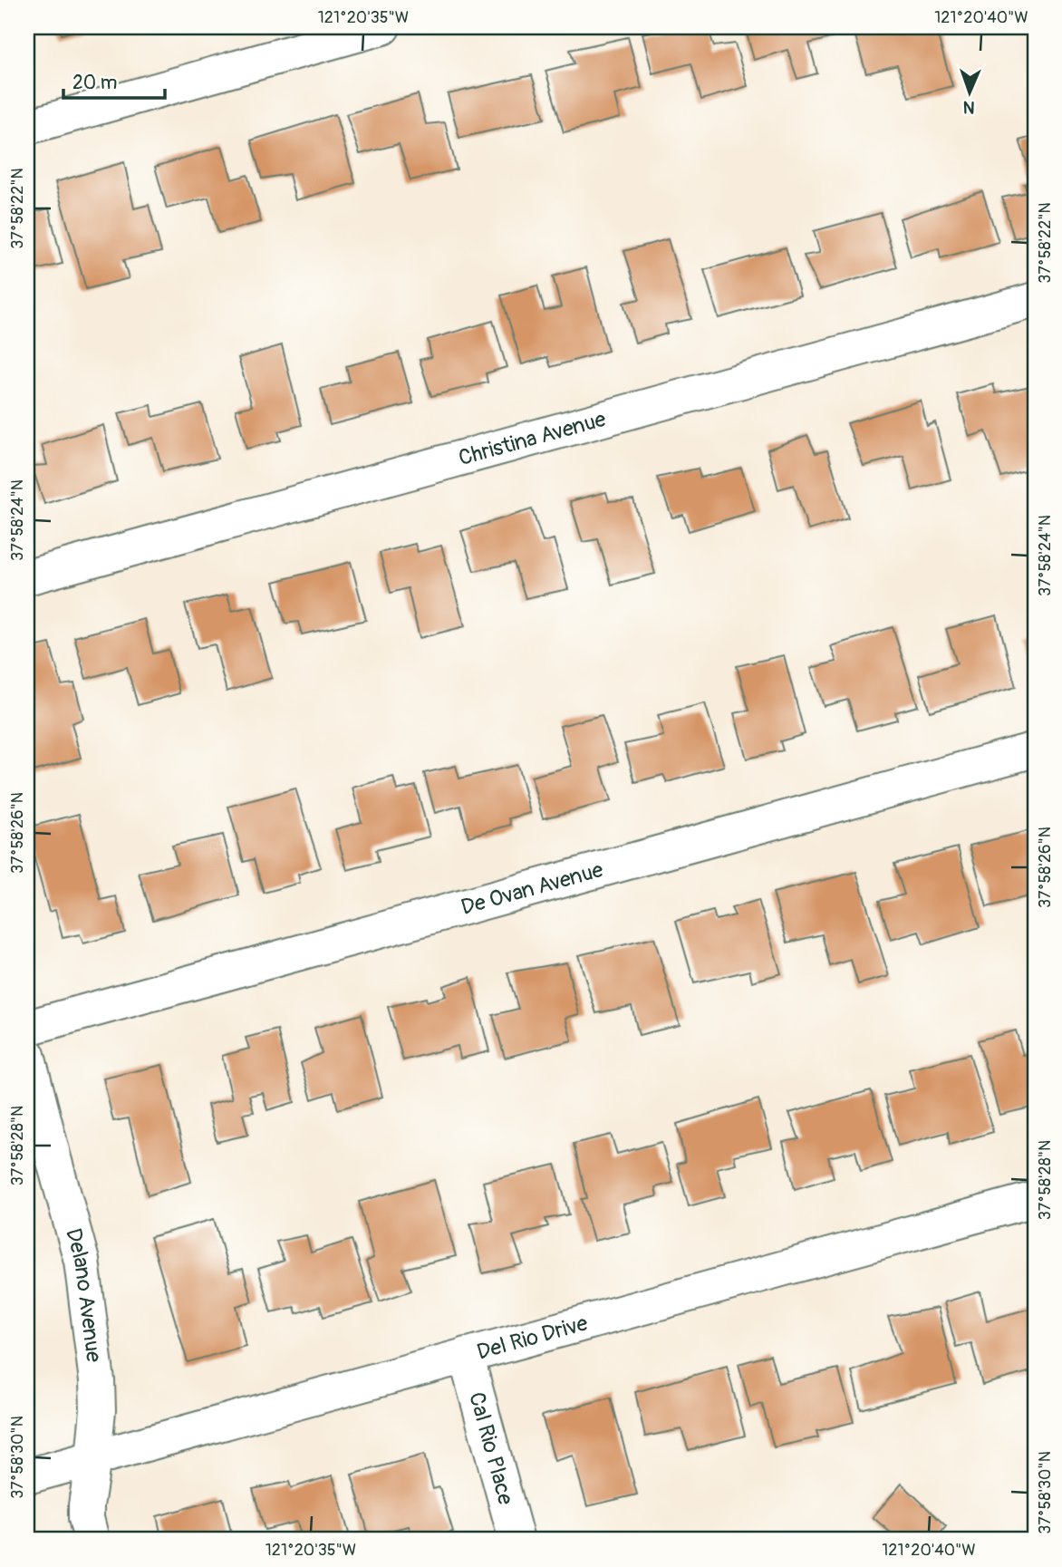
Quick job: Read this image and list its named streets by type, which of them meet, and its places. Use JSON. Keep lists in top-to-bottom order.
{
  "streets": {
    "street": [
      "Christina Avenue",
      "De Ovan Avenue",
      "Delano Avenue",
      "Del Rio Drive",
      "Cal Rio Place"
    ]
  },
  "crossings": [
    ["Delano Avenue", "Del Rio Drive"],
    ["Del Rio Drive", "Cal Rio Place"]
  ],
  "scale_bar": "20 m",
  "north": "bottom",
  "coordinates": [
    "121°20'35\"W",
    "121°20'40\"W",
    "37°58'22\"N",
    "37°58'24\"N",
    "37°58'26\"N",
    "37°58'28\"N",
    "37°58'30\"N"
  ]
}
